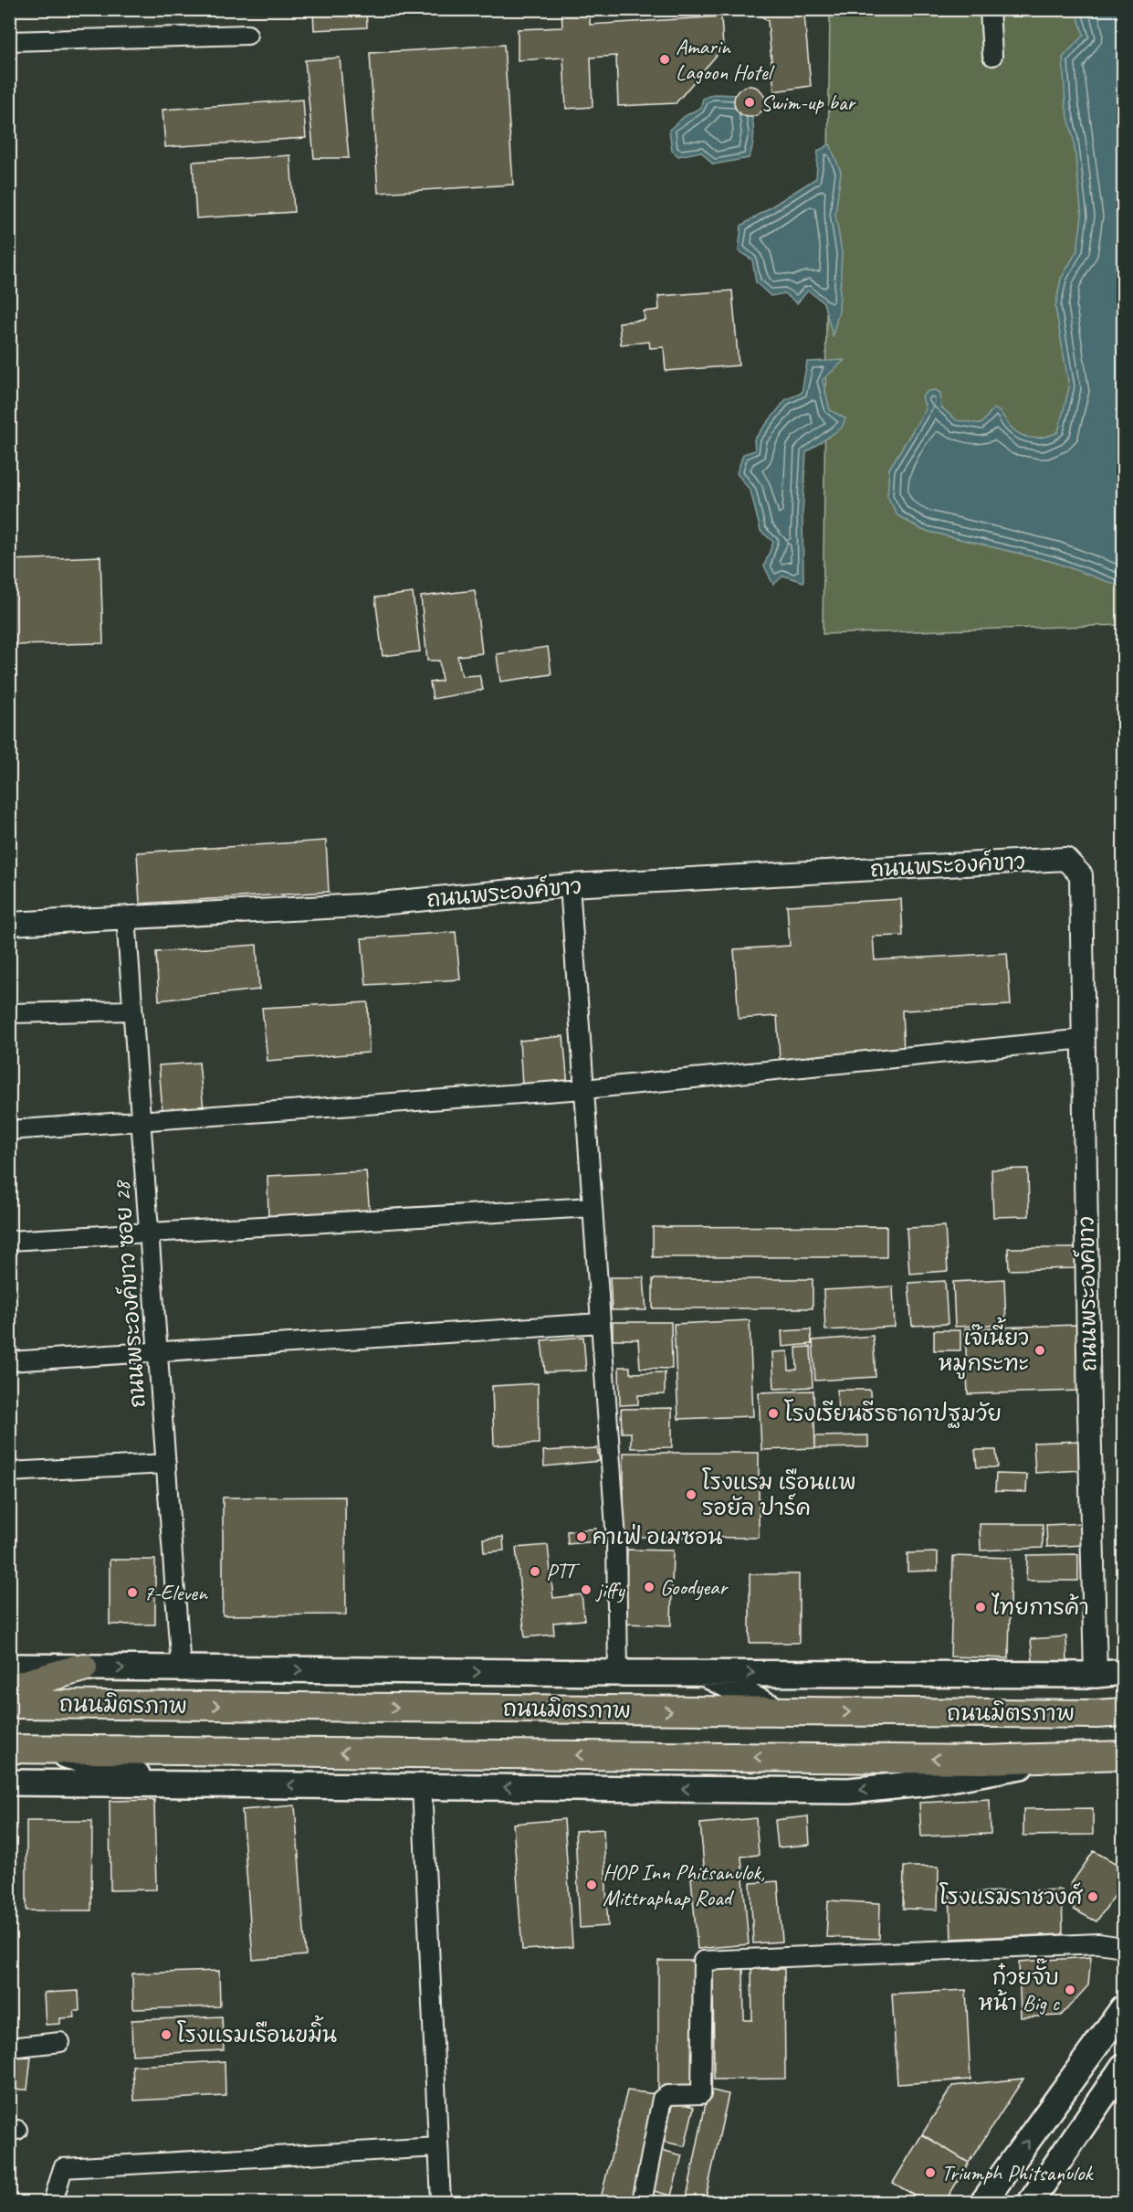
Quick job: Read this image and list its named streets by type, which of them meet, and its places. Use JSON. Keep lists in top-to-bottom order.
{
  "streets": {
    "main road": ["ถนนมิตรภาพ"],
    "street": ["ถนนพระองค์ขาว", "ถนนพระองค์ขาว ซอย 28"]
  },
  "crossings": [
    ["ถนนพระองค์ขาว", "ถนนพระองค์ขาว ซอย 28"]
  ],
  "places": [
    "Amarin Lagoon Hotel",
    "Swim-up bar",
    "เจ๊เนี้ยว หมูกระทะ",
    "โรงเรียนธีรธาดาปฐมวัย",
    "โรงแรม เรือนแพ รอยัล ปาร์ค",
    "คาเฟ่ อเมซอน",
    "PTT",
    "Goodyear",
    "jiffy",
    "7-Eleven",
    "ไทยการค้า",
    "HOP Inn Phitsanulok, Mittraphap Road",
    "โรงแรมราชวงศ์",
    "ก๋วยจั๊บ หน้า Big c",
    "โรงแรมเรือนขมิ้น",
    "Triumph Phitsanulok"
  ]
}
